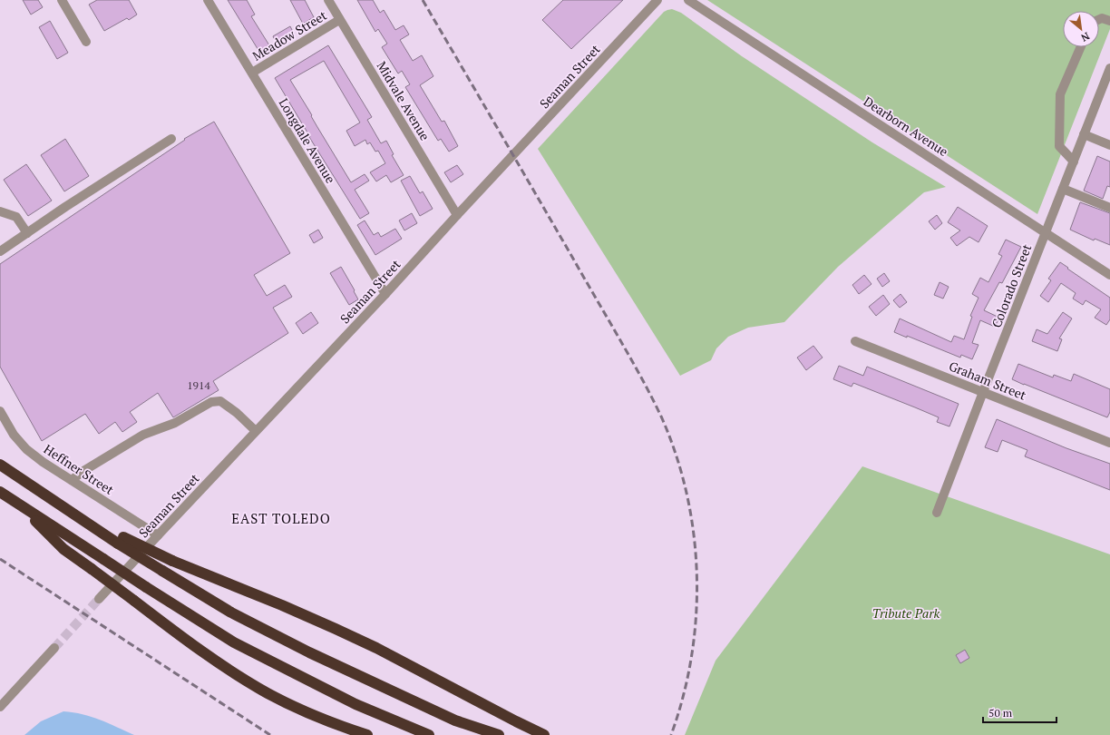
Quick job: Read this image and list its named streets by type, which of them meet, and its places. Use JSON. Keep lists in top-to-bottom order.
{
  "streets": {
    "street": [
      "Meadow Street",
      "Seaman Street",
      "Midvale Avenue",
      "Dearborn Avenue",
      "Longdale Avenue",
      "Colorado Street",
      "Graham Street",
      "Heffner Street"
    ]
  },
  "crossings": [
    ["Meadow Street", "Midvale Avenue"],
    ["Meadow Street", "Longdale Avenue"],
    ["Seaman Street", "Midvale Avenue"],
    ["Seaman Street", "Longdale Avenue"],
    ["Seaman Street", "Heffner Street"],
    ["Dearborn Avenue", "Colorado Street"],
    ["Colorado Street", "Graham Street"]
  ],
  "districts": ["EAST TOLEDO"],
  "parks": ["Tribute Park"],
  "house_numbers": ["1914"],
  "scale_bar": "50 m",
  "north": "bottom right"
}
